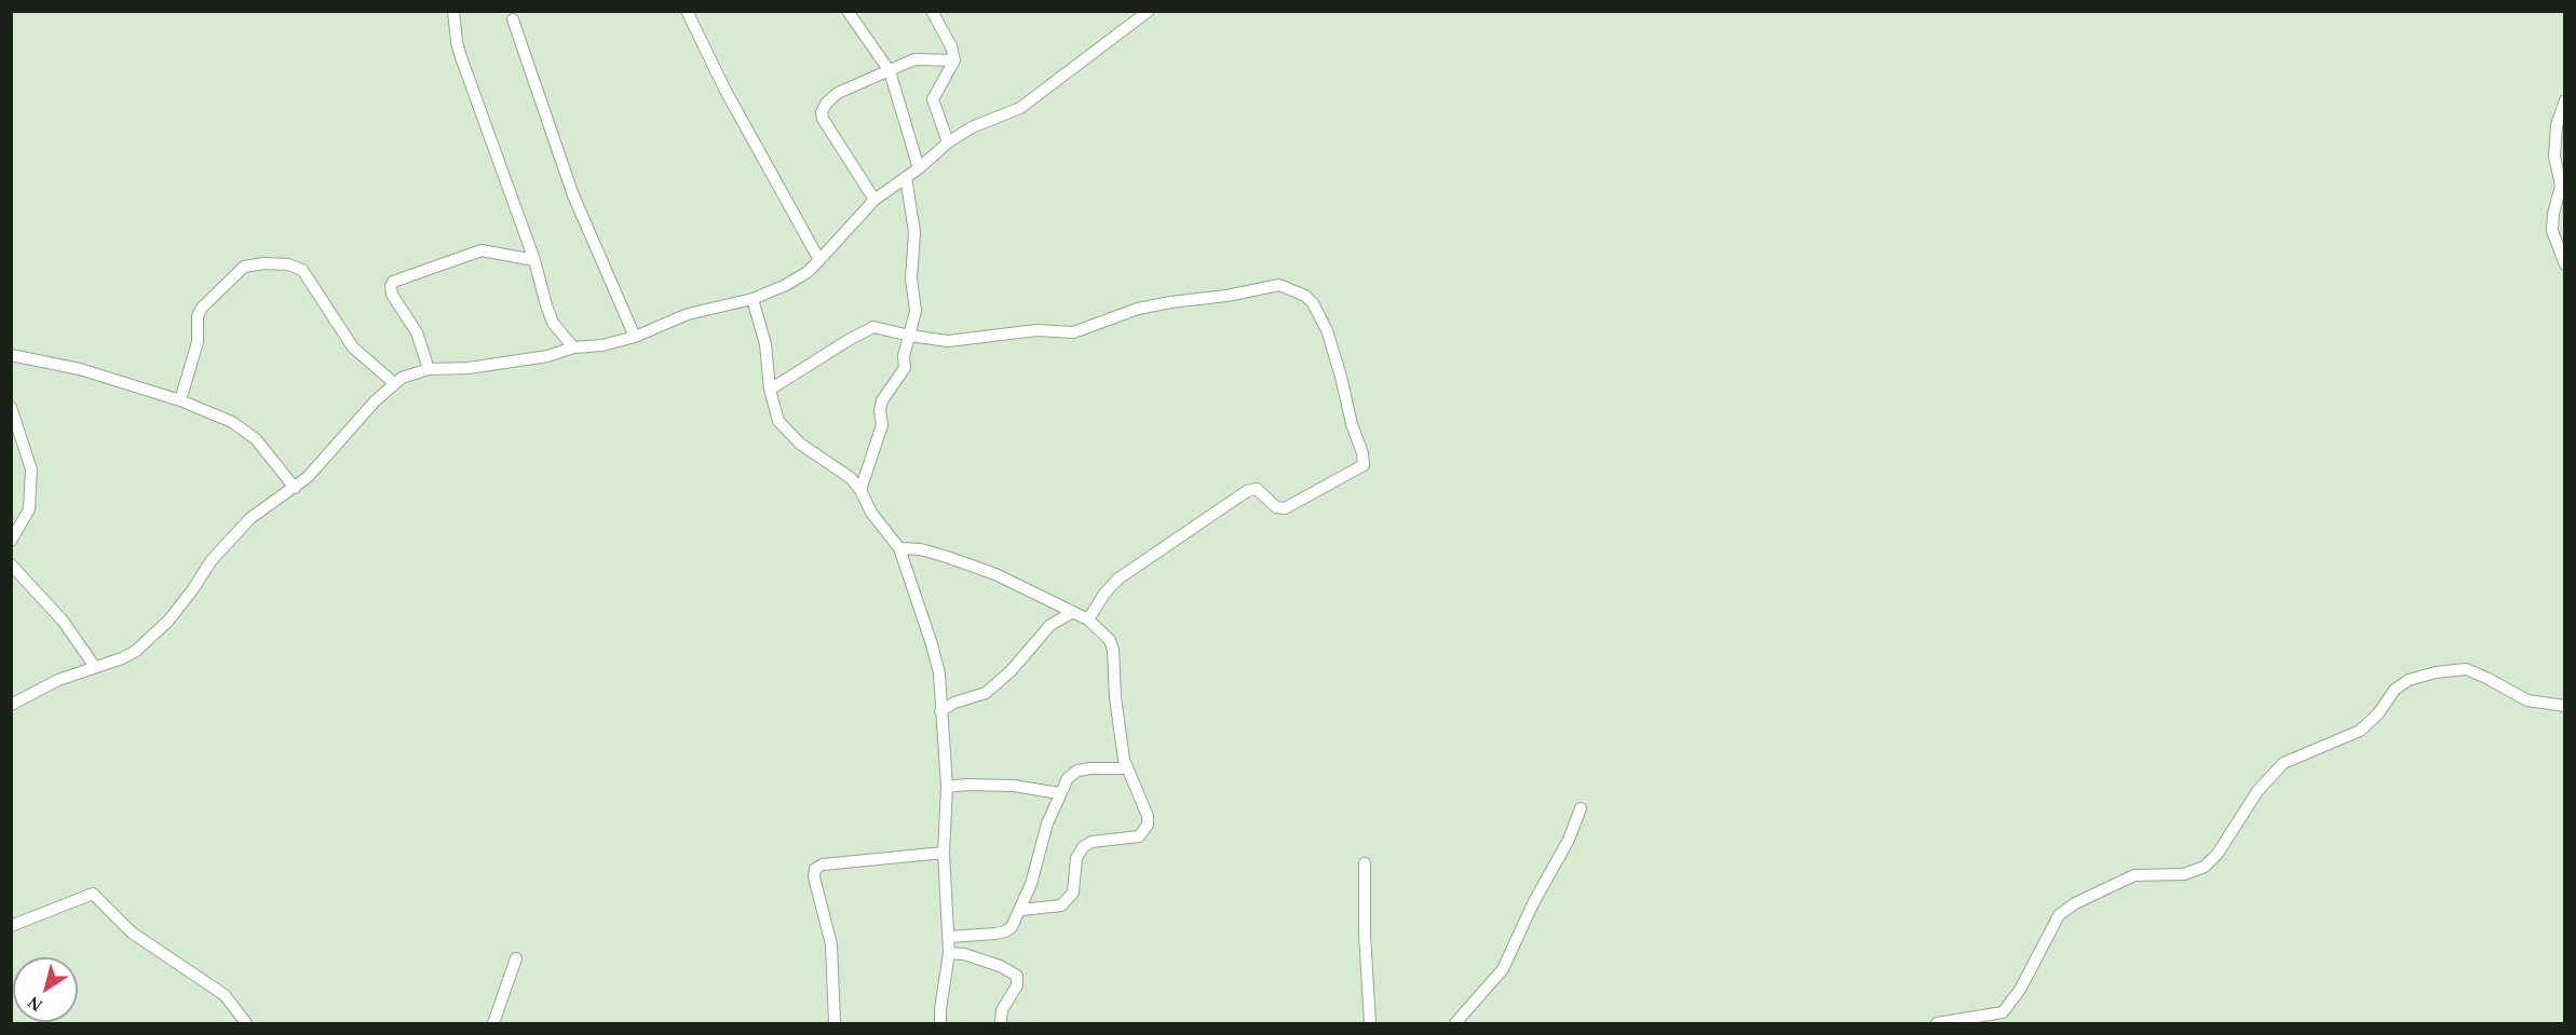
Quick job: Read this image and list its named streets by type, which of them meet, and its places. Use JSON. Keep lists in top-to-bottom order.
{
  "north": "bottom left"
}
